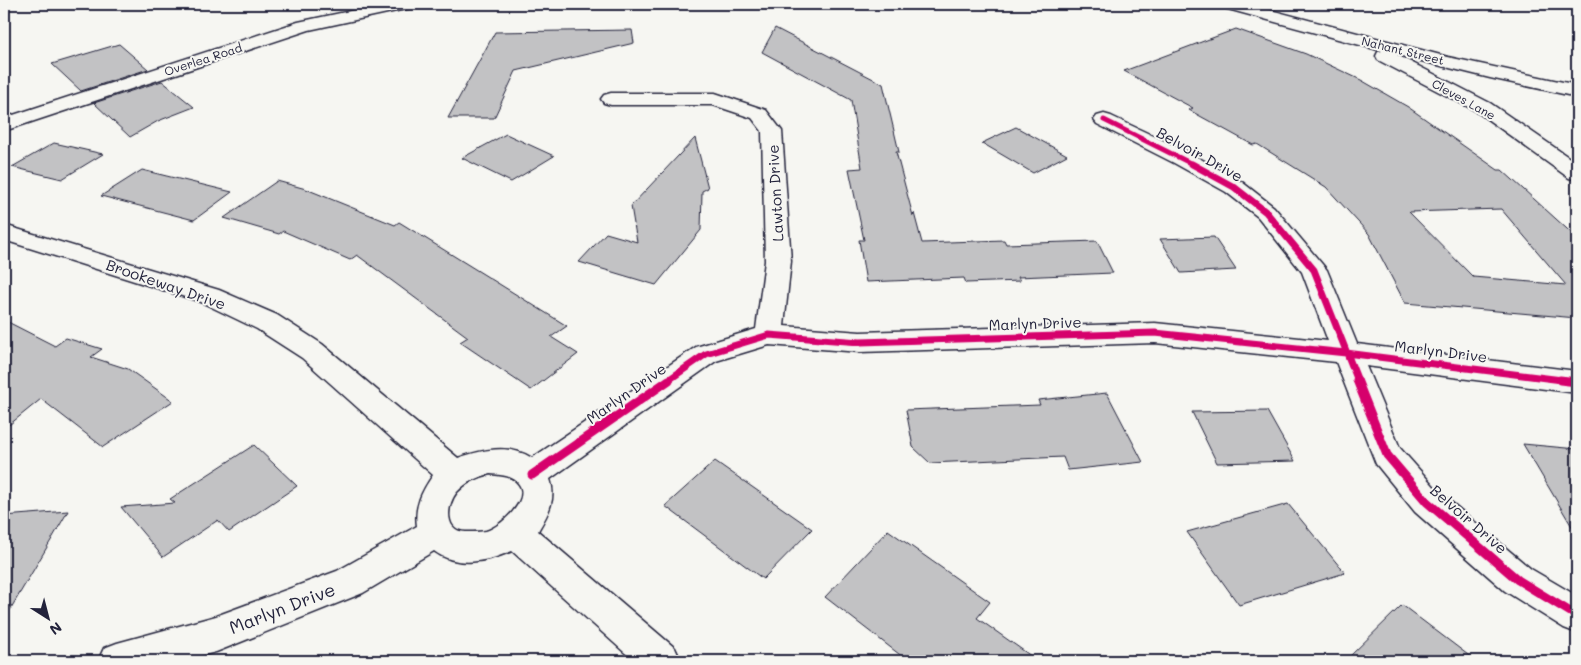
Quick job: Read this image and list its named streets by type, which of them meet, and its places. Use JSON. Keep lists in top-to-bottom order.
{
  "streets": {
    "street": [
      "Nahant Street",
      "Overlea Road",
      "Cleves Lane",
      "Belvoir Drive",
      "Lawton Drive",
      "Brookeway Drive",
      "Marlyn Drive"
    ]
  },
  "crossings": [
    ["Nahant Street", "Cleves Lane"],
    ["Belvoir Drive", "Marlyn Drive"],
    ["Lawton Drive", "Marlyn Drive"],
    ["Brookeway Drive", "Marlyn Drive"]
  ],
  "north": "bottom right"
}
